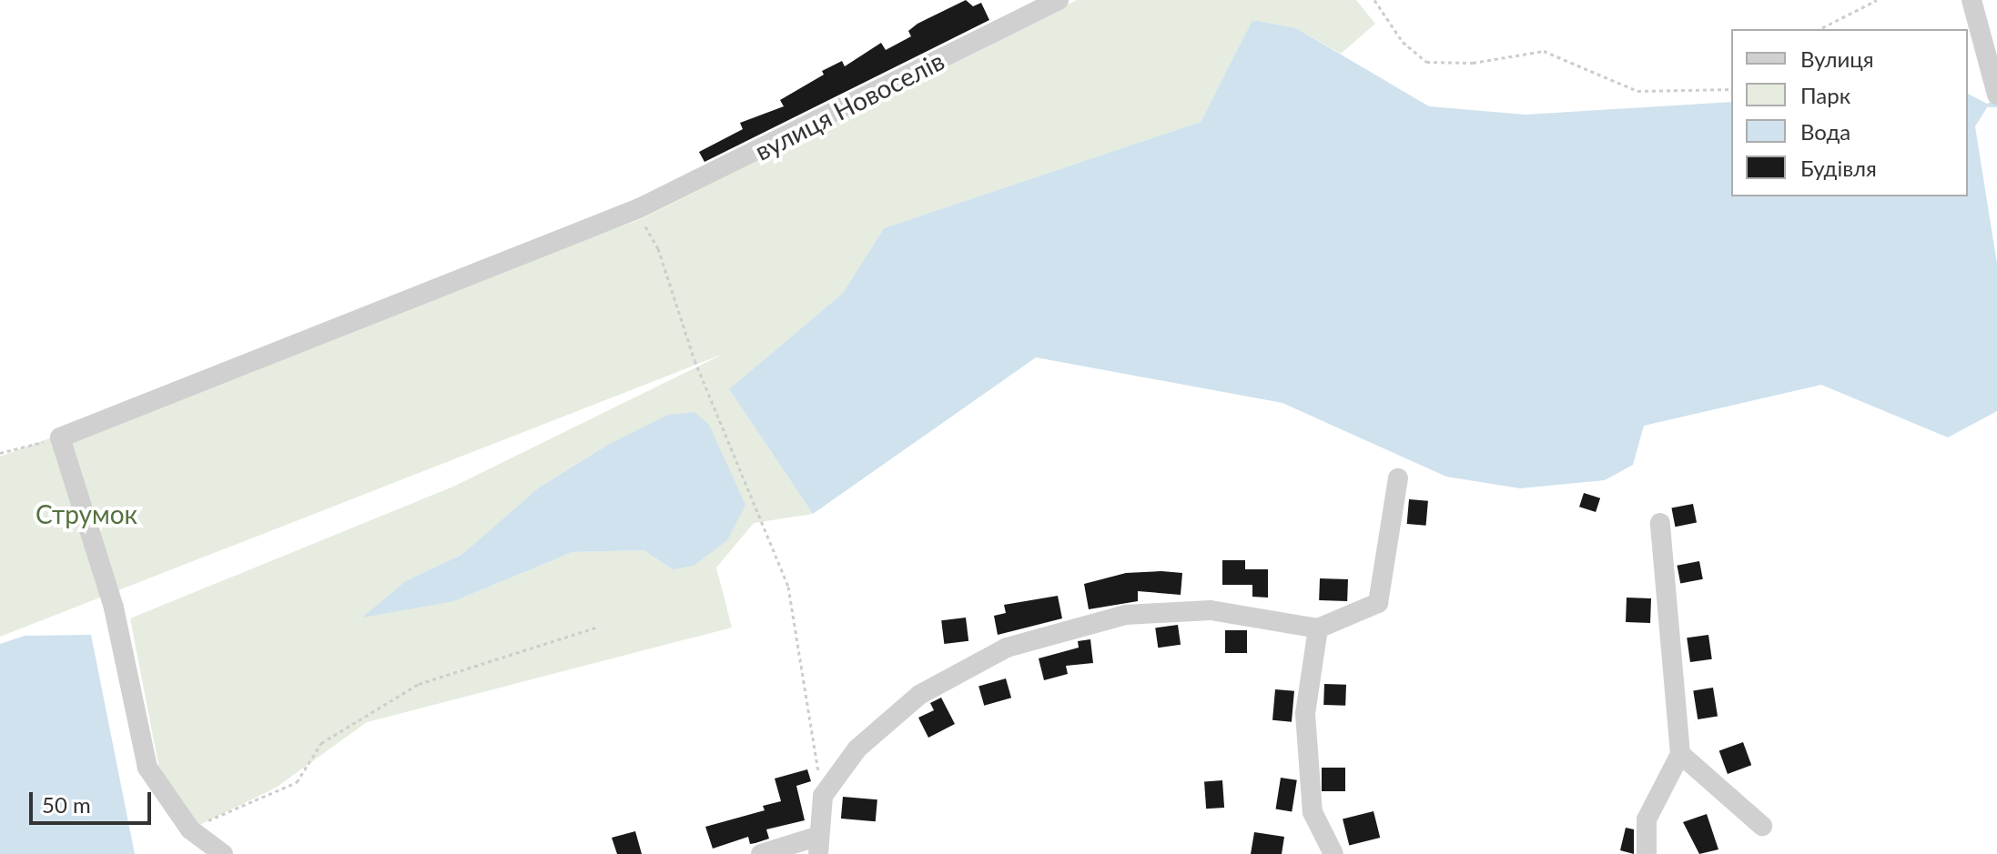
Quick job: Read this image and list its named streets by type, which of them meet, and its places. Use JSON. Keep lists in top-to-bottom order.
{
  "streets": {
    "street": ["вулиця Новоселів"]
  },
  "parks": ["Струмок"],
  "legend": [
    "Вулиця",
    "Парк",
    "Вода",
    "Будівля"
  ],
  "scale_bar": "50 m"
}
